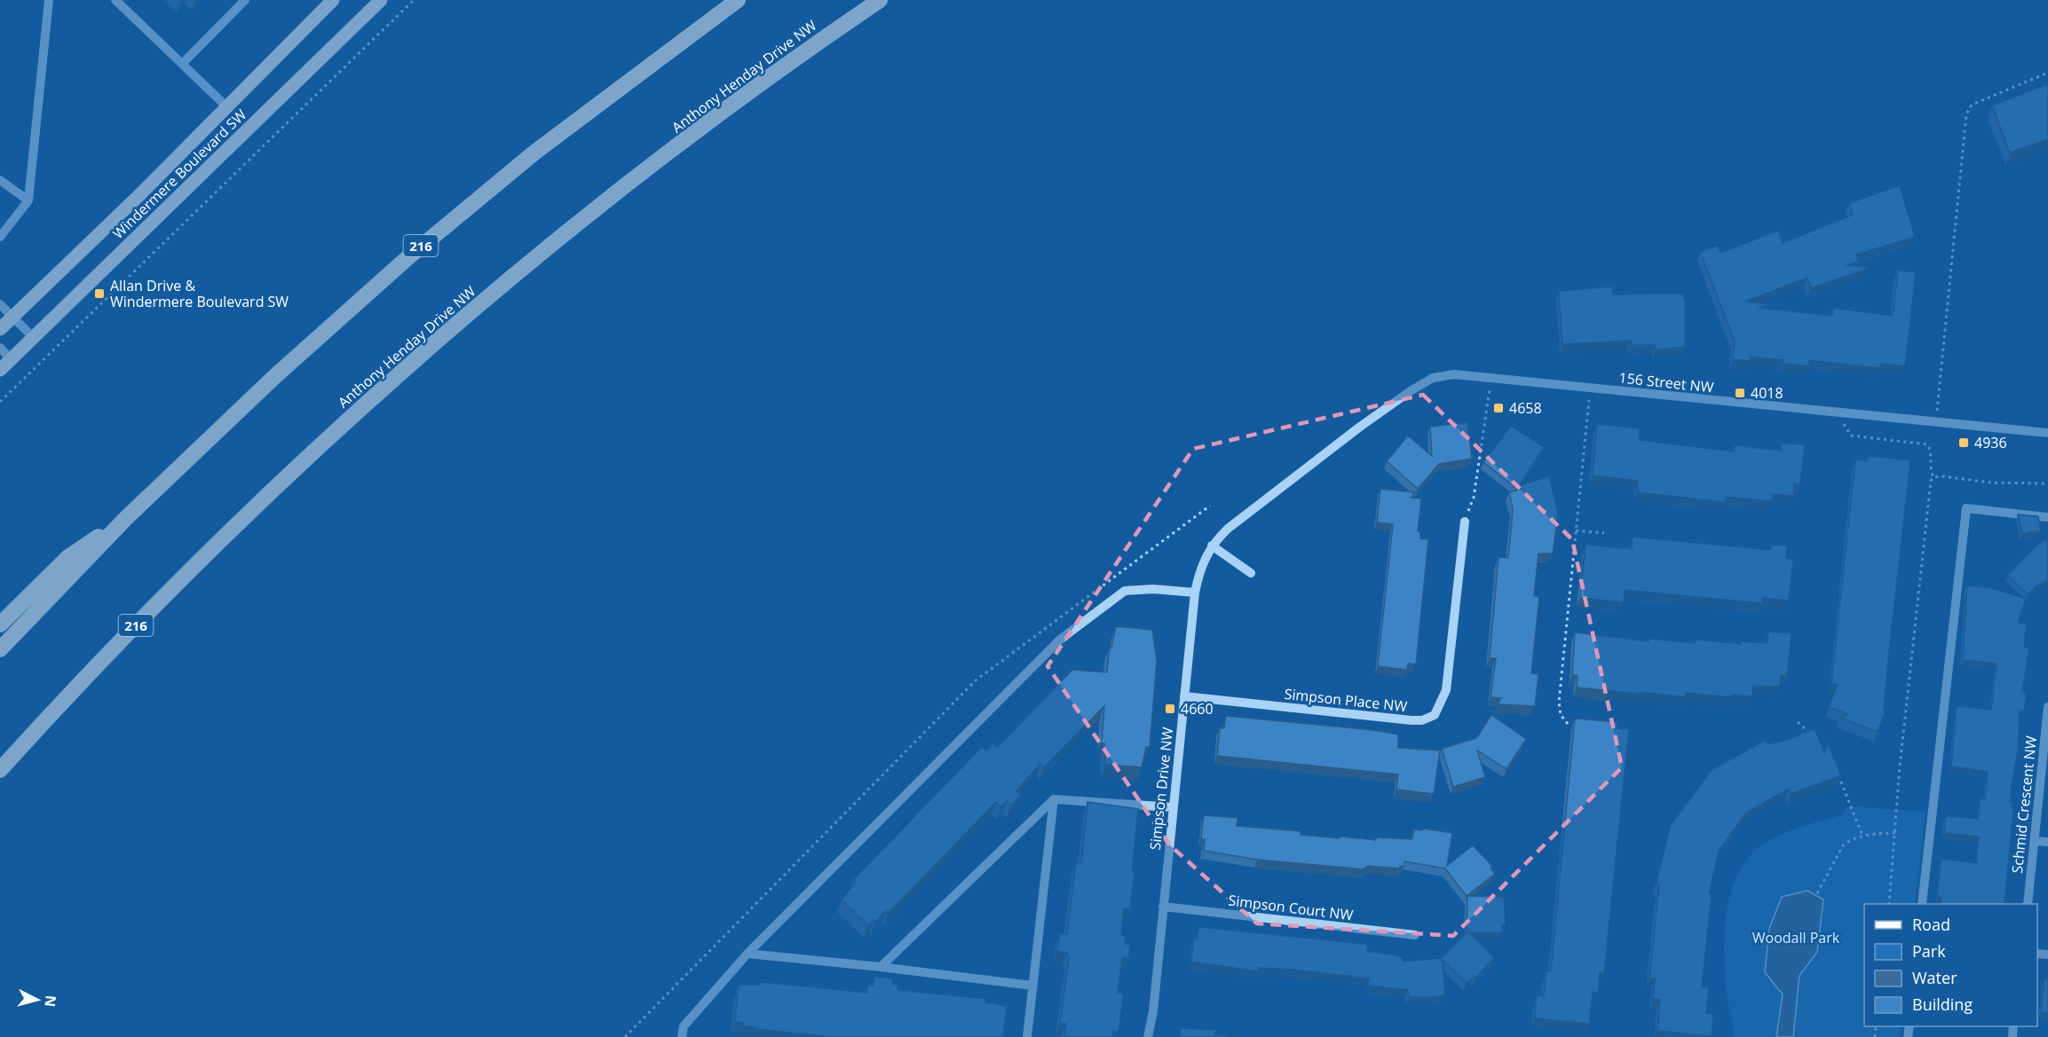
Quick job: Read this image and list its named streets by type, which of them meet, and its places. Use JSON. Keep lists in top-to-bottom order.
{
  "streets": {
    "highway": ["Anthony Henday Drive NW", "216"],
    "main road": ["Windermere Boulevard SW"],
    "street": [
      "156 Street NW",
      "Simpson Place NW",
      "Simpson Drive NW",
      "Schmid Crescent NW",
      "Simpson Court NW"
    ]
  },
  "crossings": [
    ["156 Street NW", "Simpson Drive NW"],
    ["Simpson Place NW", "Simpson Drive NW"],
    ["Simpson Drive NW", "Simpson Court NW"]
  ],
  "parks": ["Woodall Park"],
  "places": {
    "transit": [
      "Allan Drive & Windermere Boulevard SW",
      "4018",
      "4658",
      "4936",
      "4660"
    ]
  },
  "legend": [
    "Road",
    "Park",
    "Water",
    "Building"
  ],
  "north": "right"
}
